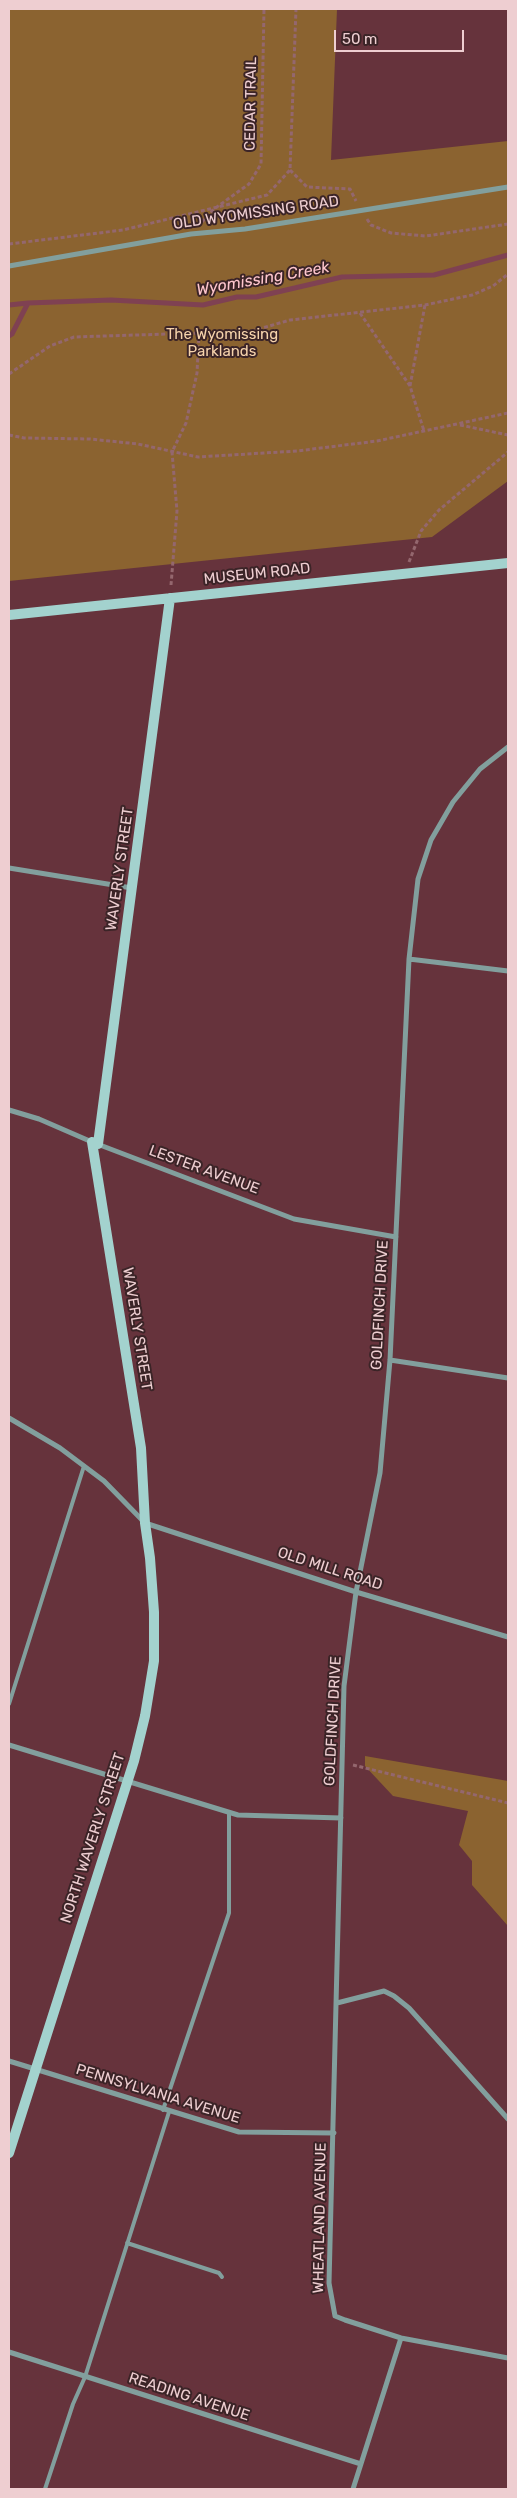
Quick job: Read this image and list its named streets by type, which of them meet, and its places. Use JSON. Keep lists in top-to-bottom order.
{
  "streets": {
    "street": [
      "OLD WYOMISSING ROAD",
      "MUSEUM ROAD",
      "WAVERLY STREET",
      "LESTER AVENUE",
      "GOLDFINCH DRIVE",
      "OLD MILL ROAD",
      "NORTH WAVERLY STREET",
      "PENNSYLVANIA AVENUE",
      "WHEATLAND AVENUE",
      "READING AVENUE"
    ],
    "path": ["CEDAR TRAIL"]
  },
  "crossings": [
    ["MUSEUM ROAD", "WAVERLY STREET"],
    ["WAVERLY STREET", "LESTER AVENUE"],
    ["WAVERLY STREET", "OLD MILL ROAD"],
    ["WAVERLY STREET", "NORTH WAVERLY STREET"],
    ["LESTER AVENUE", "GOLDFINCH DRIVE"],
    ["GOLDFINCH DRIVE", "OLD MILL ROAD"],
    ["GOLDFINCH DRIVE", "WHEATLAND AVENUE"],
    ["OLD MILL ROAD", "NORTH WAVERLY STREET"],
    ["NORTH WAVERLY STREET", "PENNSYLVANIA AVENUE"],
    ["PENNSYLVANIA AVENUE", "WHEATLAND AVENUE"]
  ],
  "water": ["Wyomissing Creek"],
  "parks": ["The Wyomissing Parklands"],
  "scale_bar": "50 m"
}
